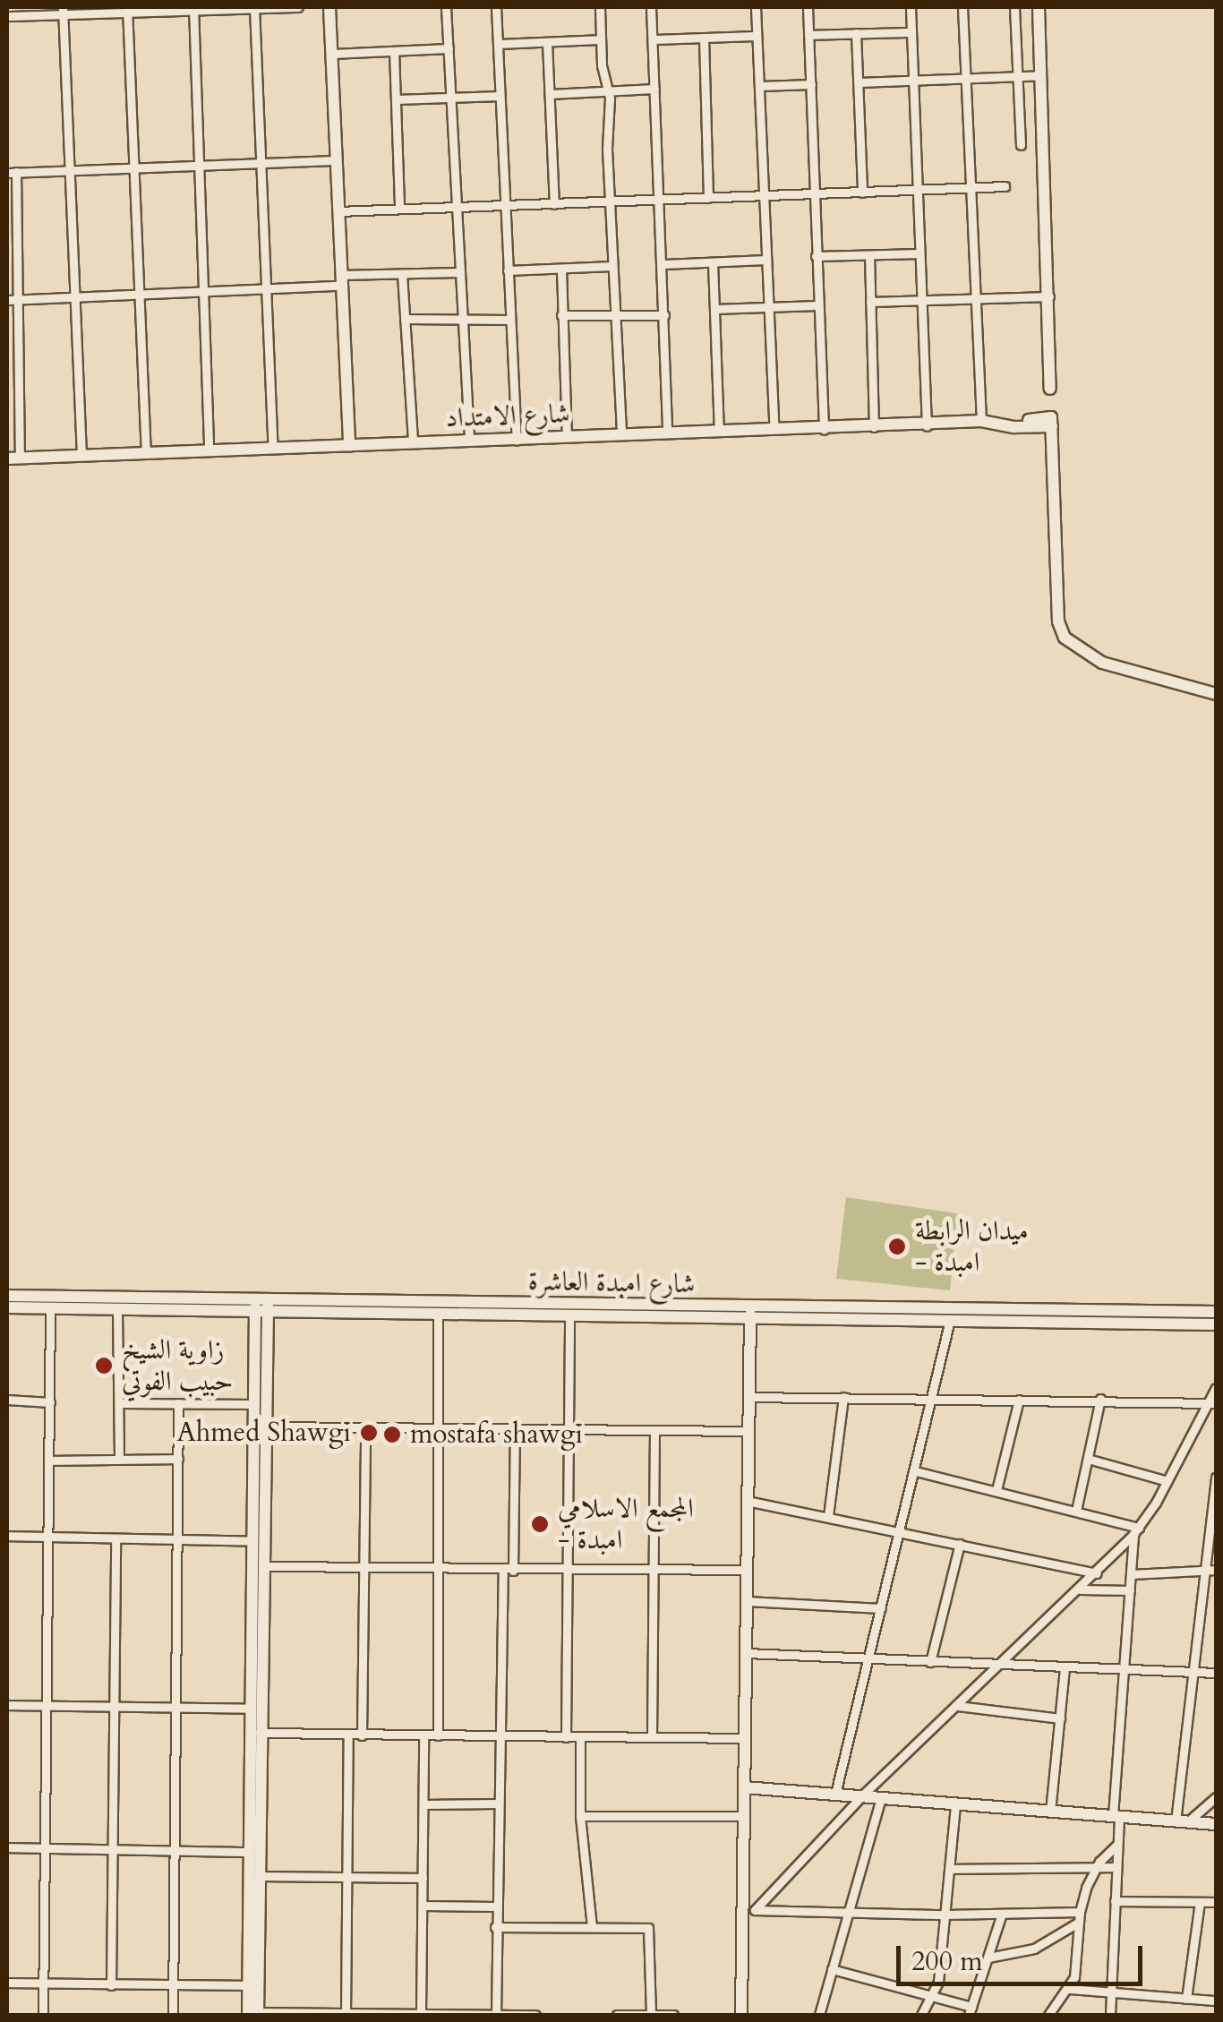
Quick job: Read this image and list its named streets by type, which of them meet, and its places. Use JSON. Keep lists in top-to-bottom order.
{
  "streets": {
    "main road": ["شارع الامتداد", "شارع امبدة العاشرة"]
  },
  "places": [
    "ميدان الرابطة - امبدة",
    "زاوية الشيخ حبيب الفوتي",
    "Ahmed Shawgi",
    "mostafa shawgi",
    "المجمع الاسلامي - امبدة"
  ],
  "scale_bar": "200 m"
}
